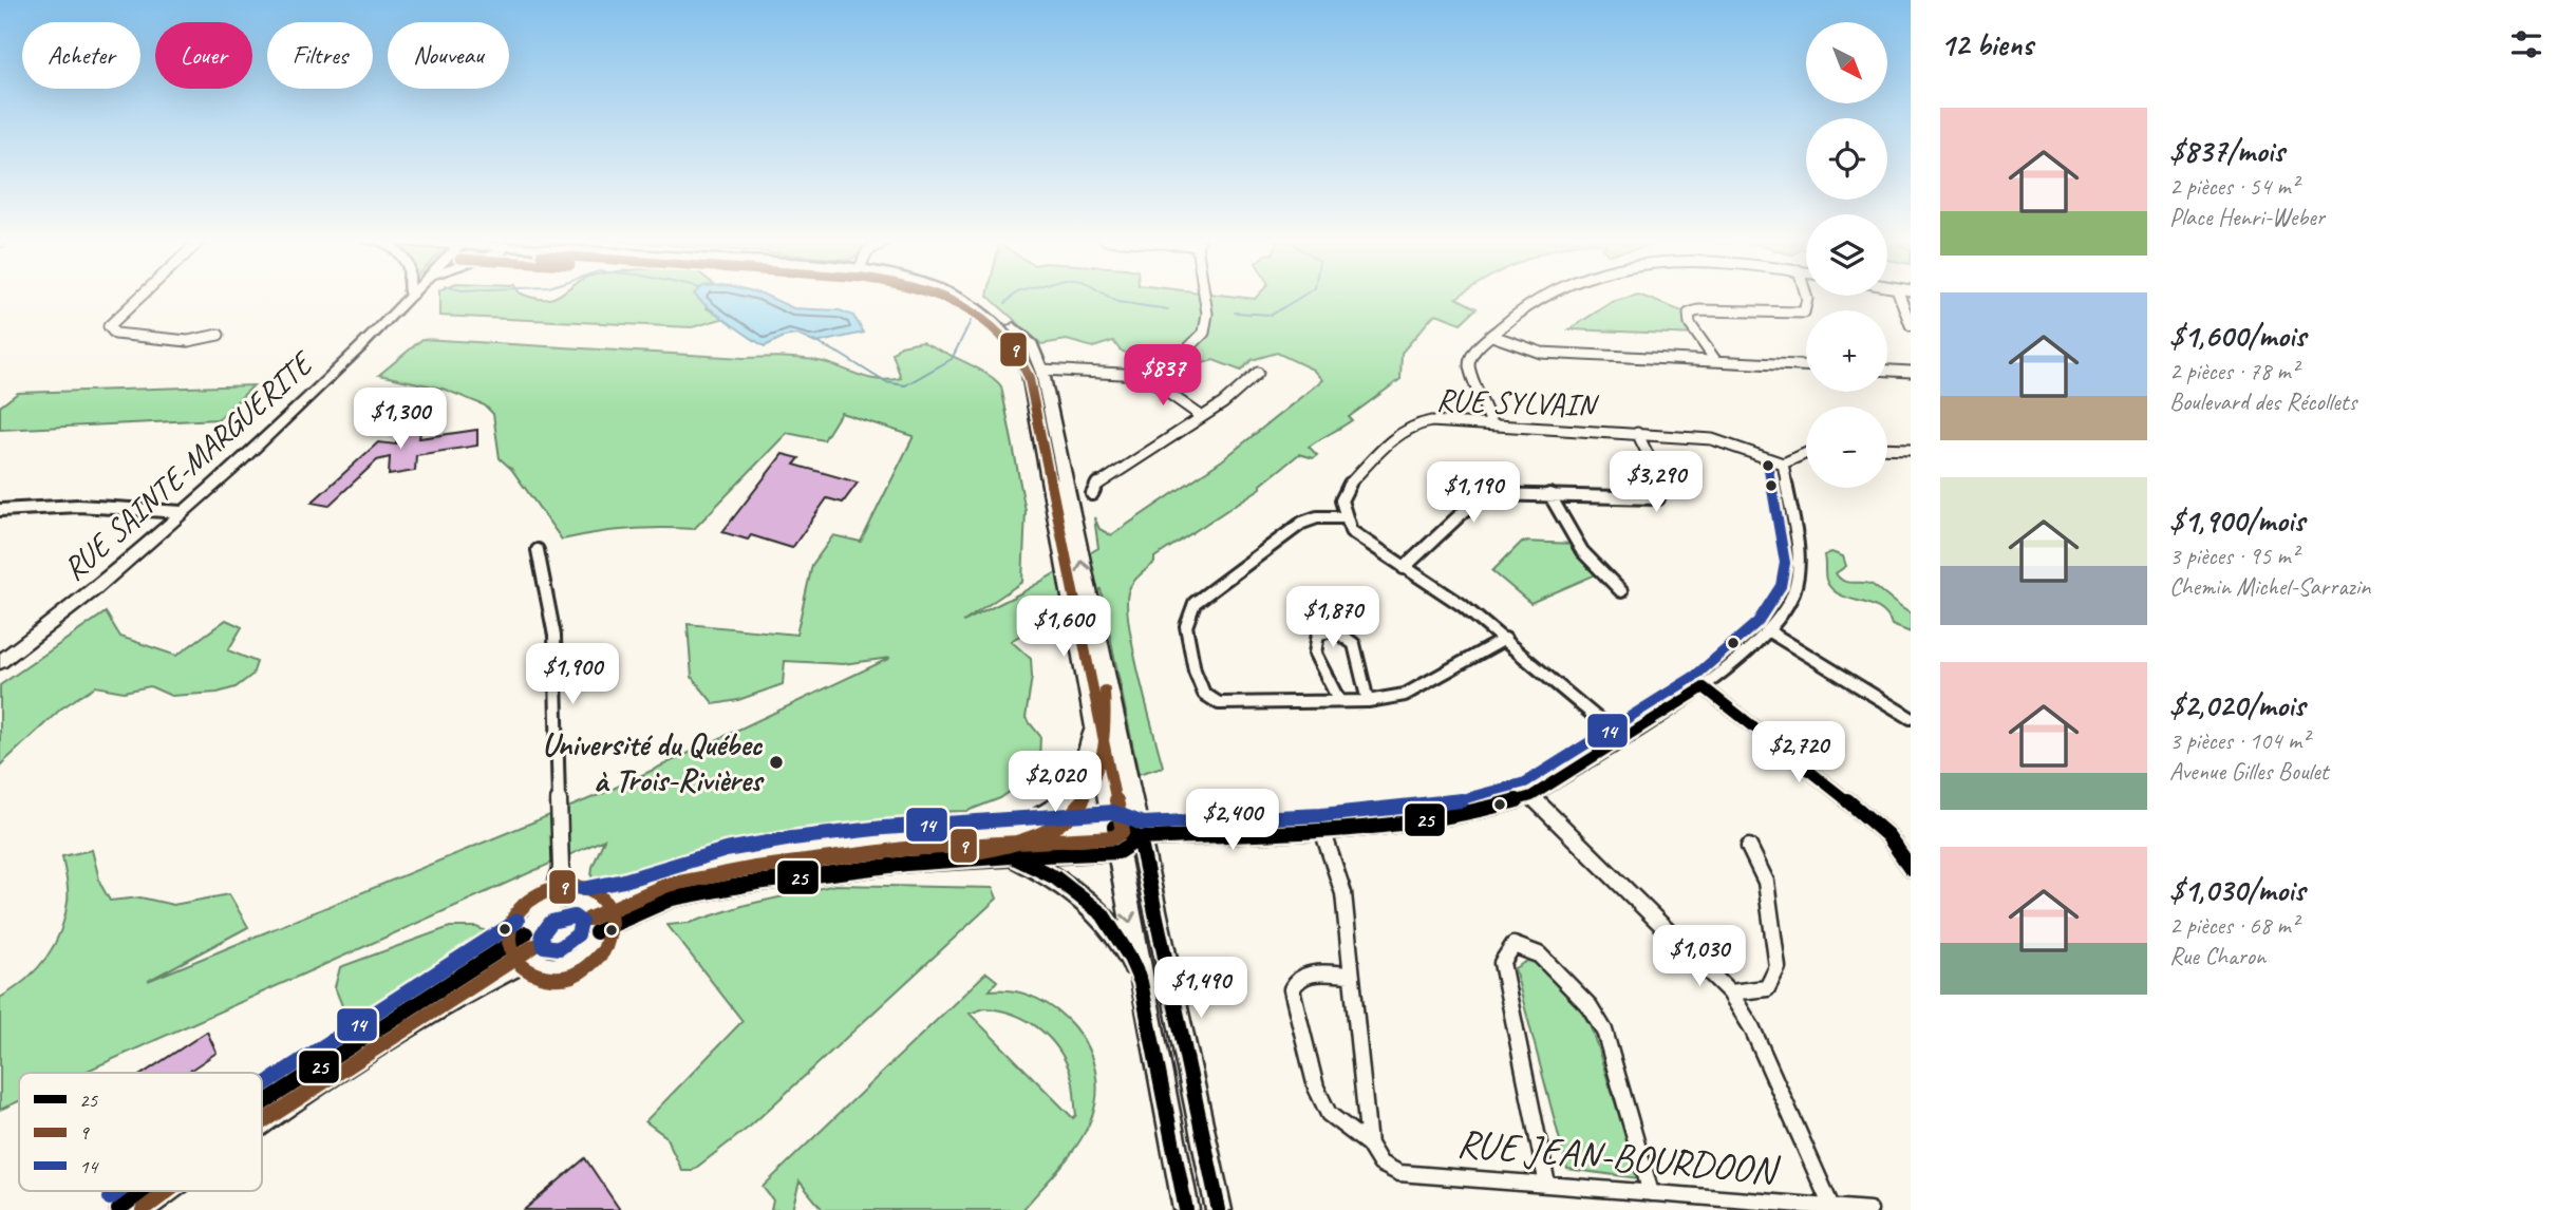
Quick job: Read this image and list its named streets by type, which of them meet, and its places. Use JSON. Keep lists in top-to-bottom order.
{
  "streets": {
    "street": ["RUE SYLVAIN", "RUE SAINTE-MARGUERITE", "RUE JEAN-BOURDOON"]
  },
  "places": ["Université du Québec à Trois-Rivières"],
  "lines": ["transit line 9", "transit line 14", "transit line 25"],
  "legend": ["25", "9", "14"],
  "north": "bottom right",
  "page": {
    "heading": "12 biens",
    "map_buttons": ["+", "−"],
    "chip": [
      "Acheter",
      "Louer",
      "Filtres",
      "Nouveau"
    ],
    "list": [
      {
        "name": "$837/mois",
        "note": "2 pièces · 54 m² · Place Henri-Weber"
      },
      {
        "name": "$1,600/mois",
        "note": "2 pièces · 78 m² · Boulevard des Récollets"
      },
      {
        "name": "$1,900/mois",
        "note": "3 pièces · 95 m² · Chemin Michel-Sarrazin"
      },
      {
        "name": "$2,020/mois",
        "note": "3 pièces · 104 m² · Avenue Gilles Boulet"
      },
      {
        "name": "$1,030/mois",
        "note": "2 pièces · 68 m² · Rue Charon"
      }
    ],
    "price": [
      "$837",
      "$1,300",
      "$3,290",
      "$1,190",
      "$1,870",
      "$1,600",
      "$1,900",
      "$2,720",
      "$2,020",
      "$2,400",
      "$1,030",
      "$1,490"
    ]
  }
}
